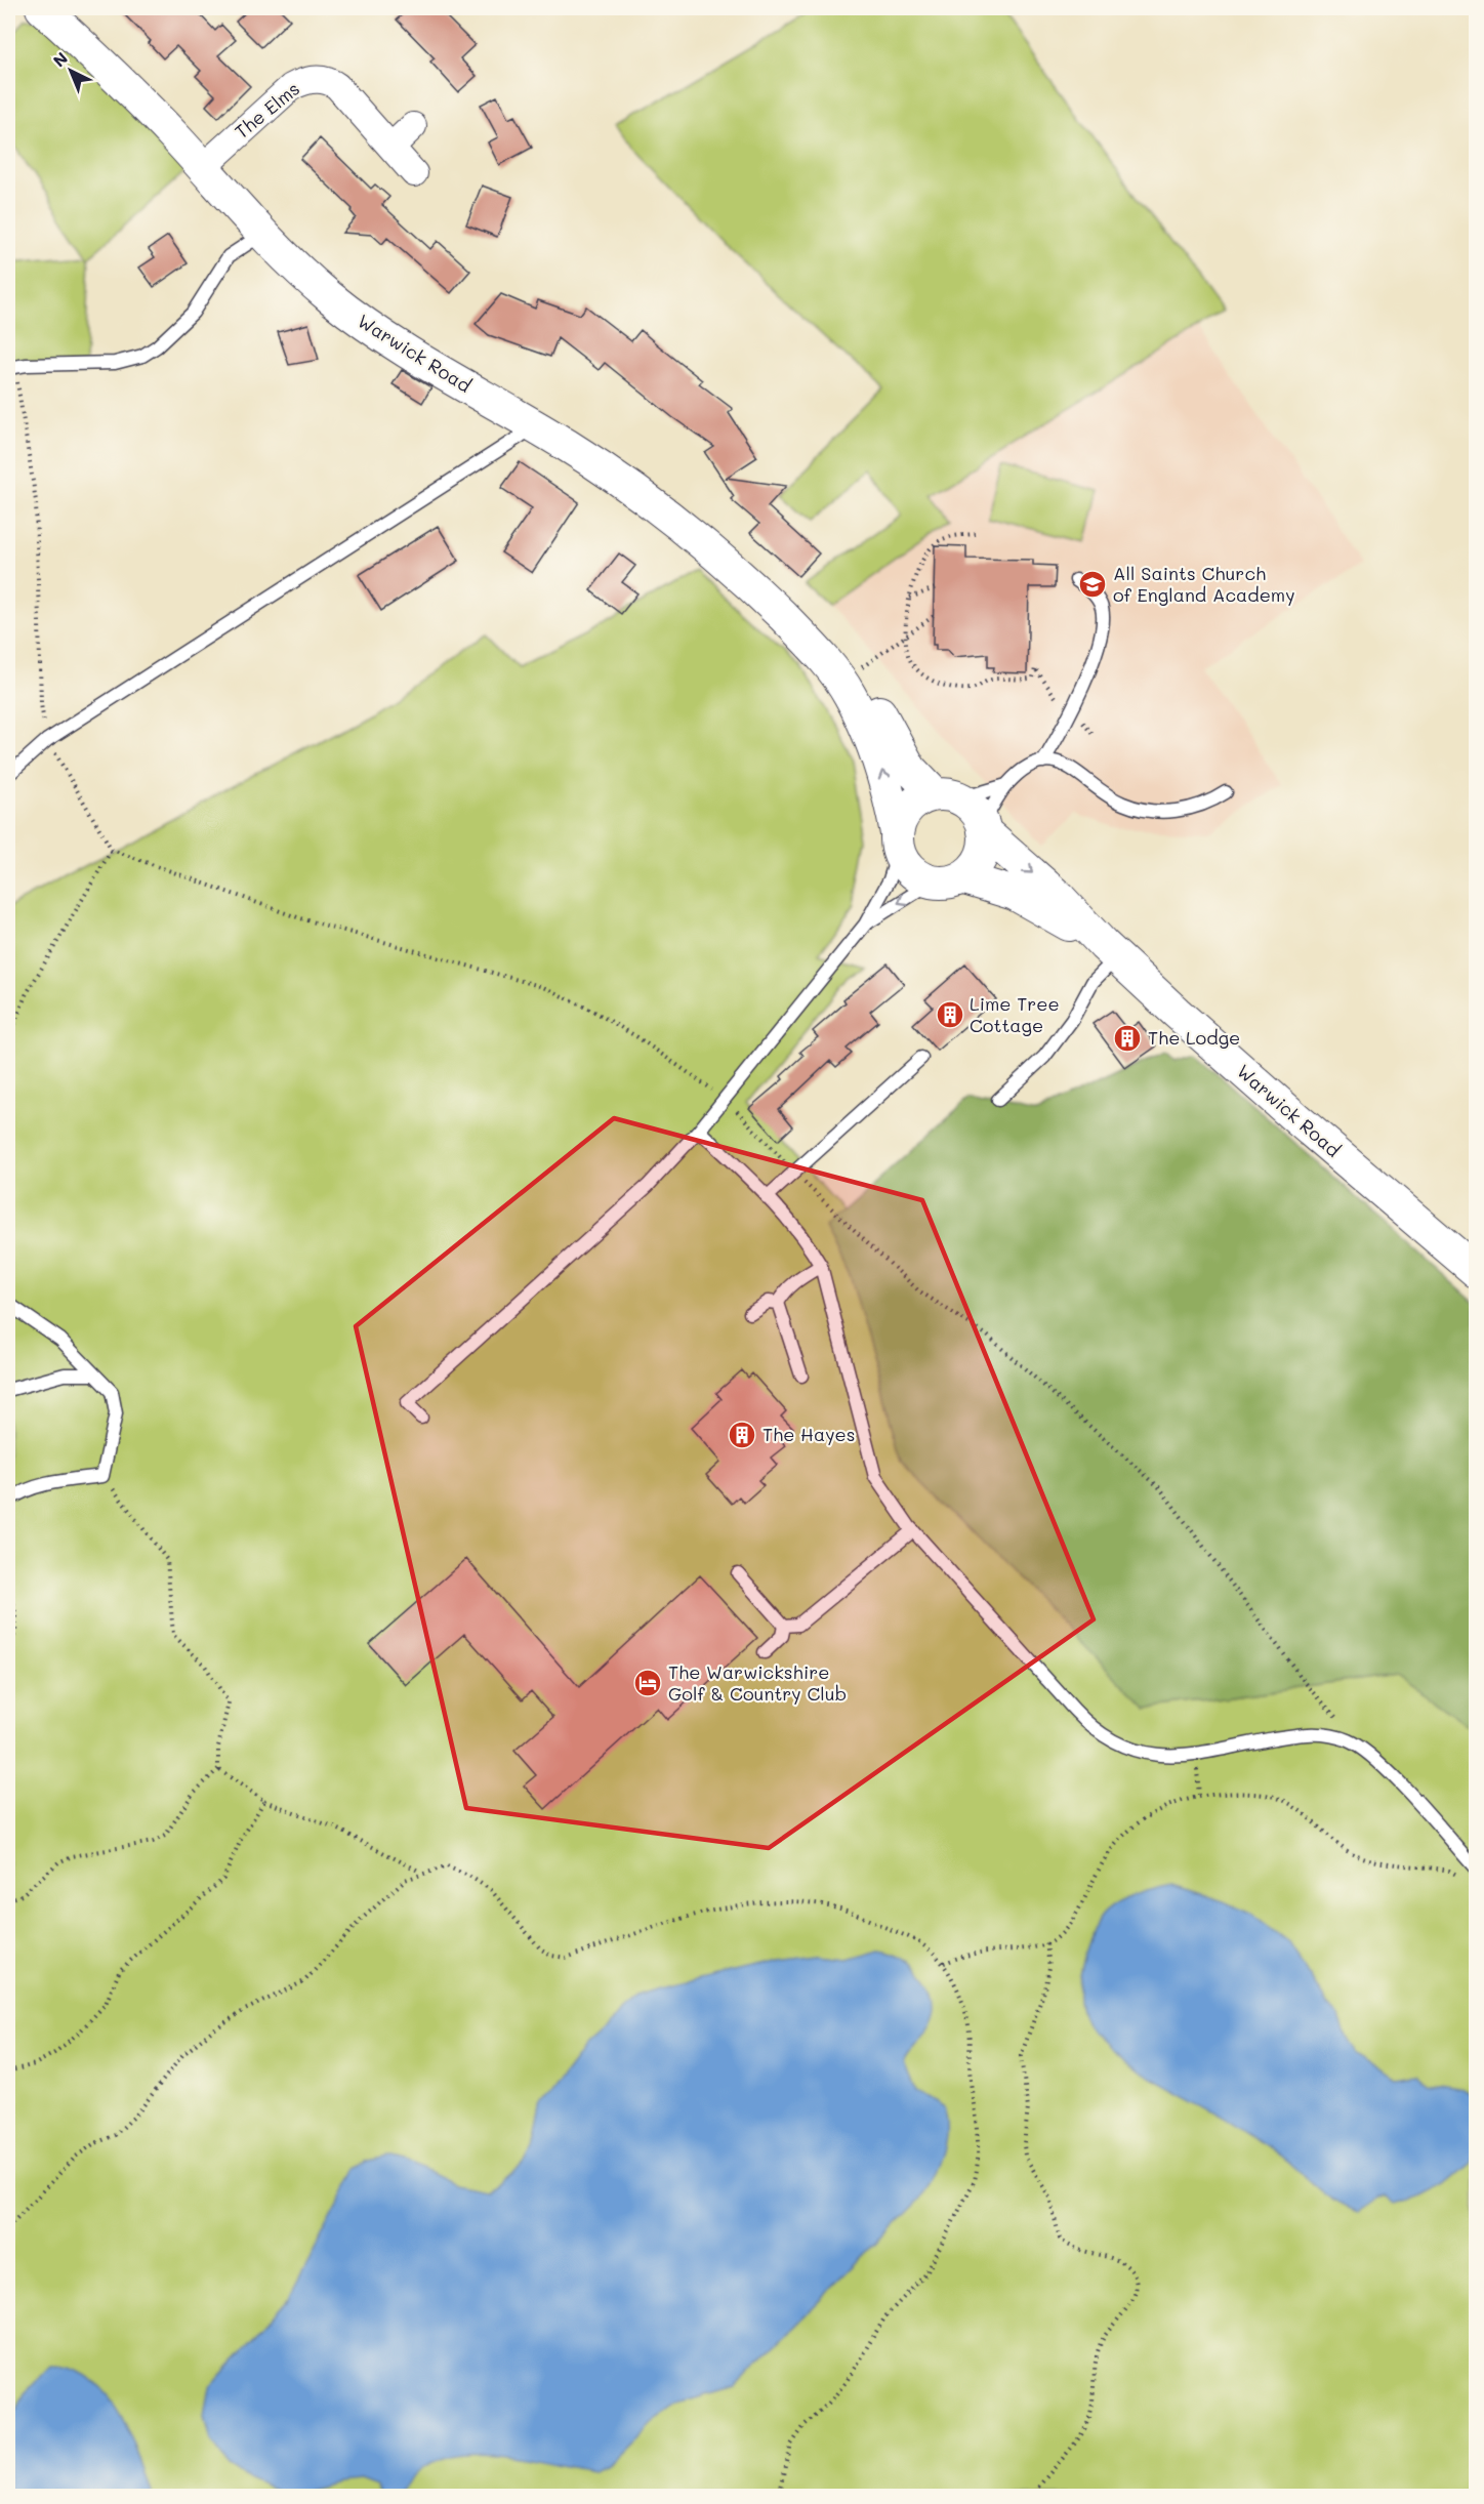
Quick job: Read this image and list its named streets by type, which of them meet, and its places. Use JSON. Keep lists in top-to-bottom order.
{
  "streets": {
    "street": ["The Elms", "Warwick Road"]
  },
  "crossings": [
    ["The Elms", "Warwick Road"]
  ],
  "places": {
    "school or university": ["All Saints Church of England Academy"],
    "building": ["Lime Tree Cottage", "The Lodge", "The Hayes"],
    "hotel": ["The Warwickshire Golf & Country Club"]
  },
  "north": "top left"
}
